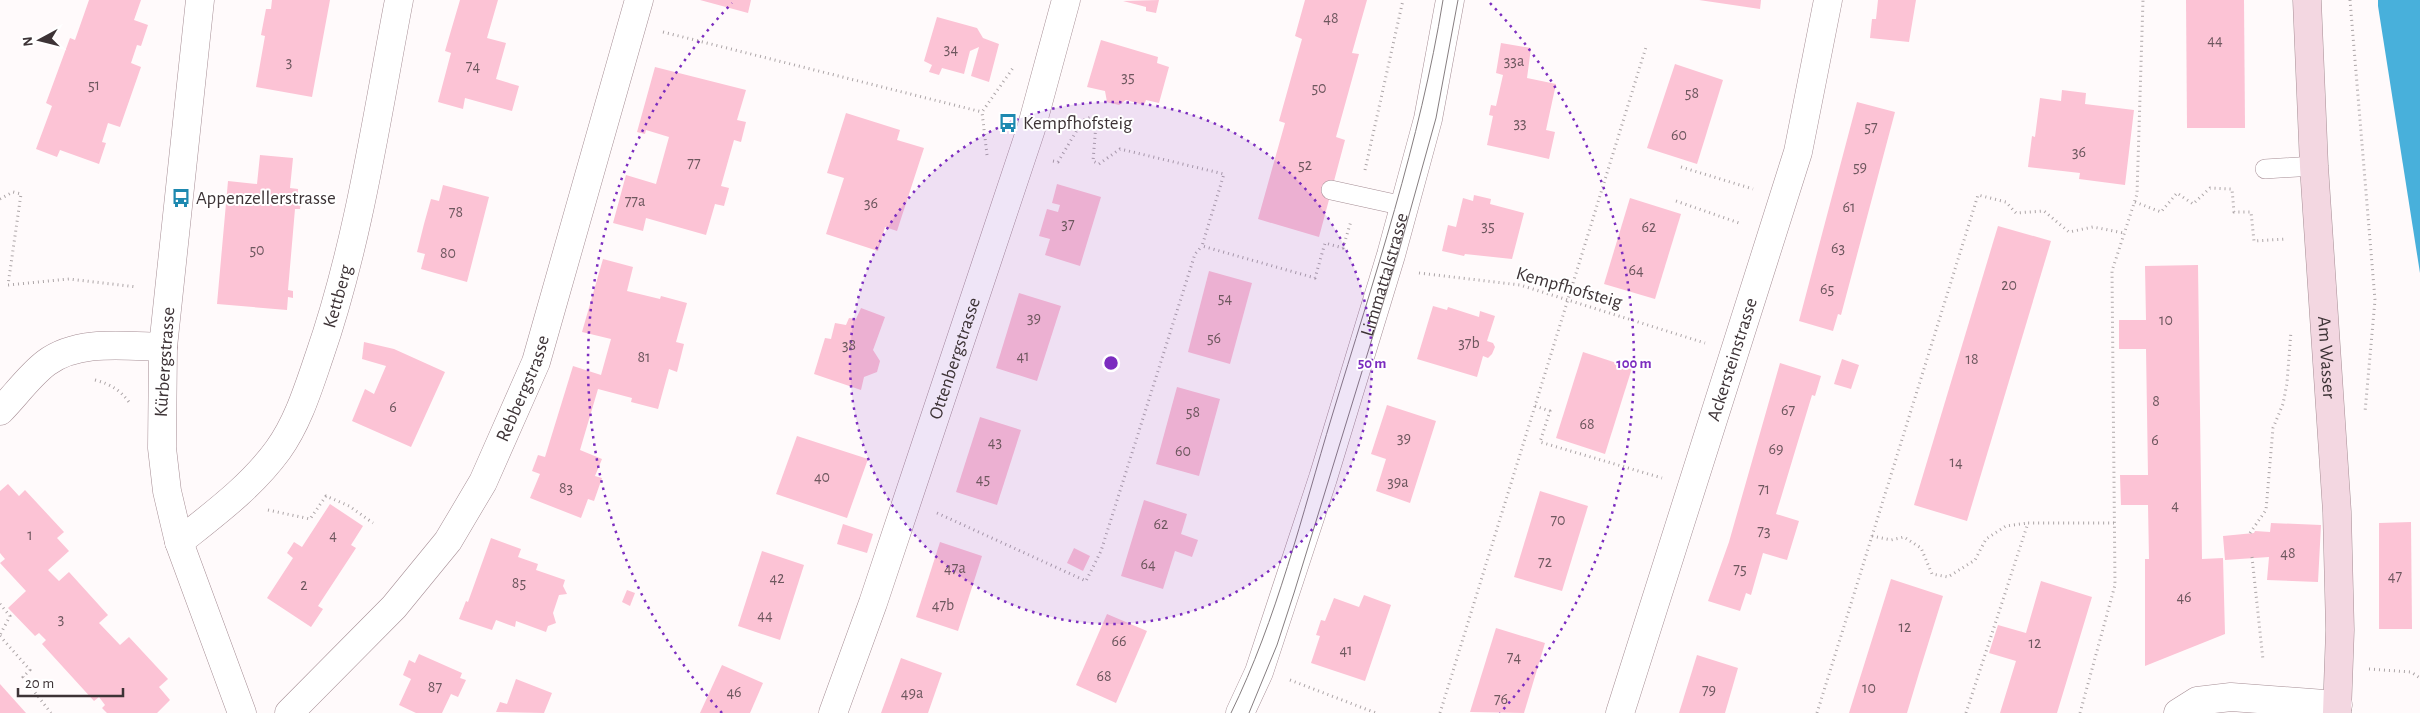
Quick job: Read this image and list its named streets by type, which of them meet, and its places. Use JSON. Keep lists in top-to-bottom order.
{
  "streets": {
    "street": [
      "Limmattalstrasse",
      "Kettberg",
      "Am Wasser",
      "Ottenbergstrasse",
      "Ackersteinstrasse",
      "Kürbergstrasse",
      "Rebbergstrasse"
    ],
    "path": ["Kempfhofsteig"]
  },
  "crossings": [
    ["Kettberg", "Kürbergstrasse"]
  ],
  "places": {
    "bus stop": ["Kempfhofsteig", "Appenzellerstrasse"]
  },
  "house_numbers": [
    "48",
    "44",
    "34",
    "33a",
    "3",
    "74",
    "35",
    "51",
    "50",
    "58",
    "33",
    "57",
    "60",
    "36",
    "77",
    "52",
    "59",
    "77a",
    "36",
    "61",
    "78",
    "37",
    "35",
    "62",
    "63",
    "50",
    "80",
    "64",
    "20",
    "65",
    "54",
    "39",
    "10",
    "56",
    "37b",
    "38",
    "41",
    "81",
    "18",
    "8",
    "6",
    "67",
    "58",
    "68",
    "39",
    "6",
    "43",
    "69",
    "60",
    "14",
    "40",
    "45",
    "39a",
    "83",
    "71",
    "4",
    "70",
    "62",
    "73",
    "1",
    "4",
    "48",
    "72",
    "64",
    "47a",
    "75",
    "47",
    "42",
    "85",
    "2",
    "46",
    "47b",
    "44",
    "3",
    "12",
    "66",
    "12",
    "41",
    "74",
    "68",
    "87",
    "10",
    "79",
    "46",
    "49a",
    "76"
  ],
  "scale_bar": "20 m",
  "north": "left",
  "rings": ["50 m", "100 m"]
}
